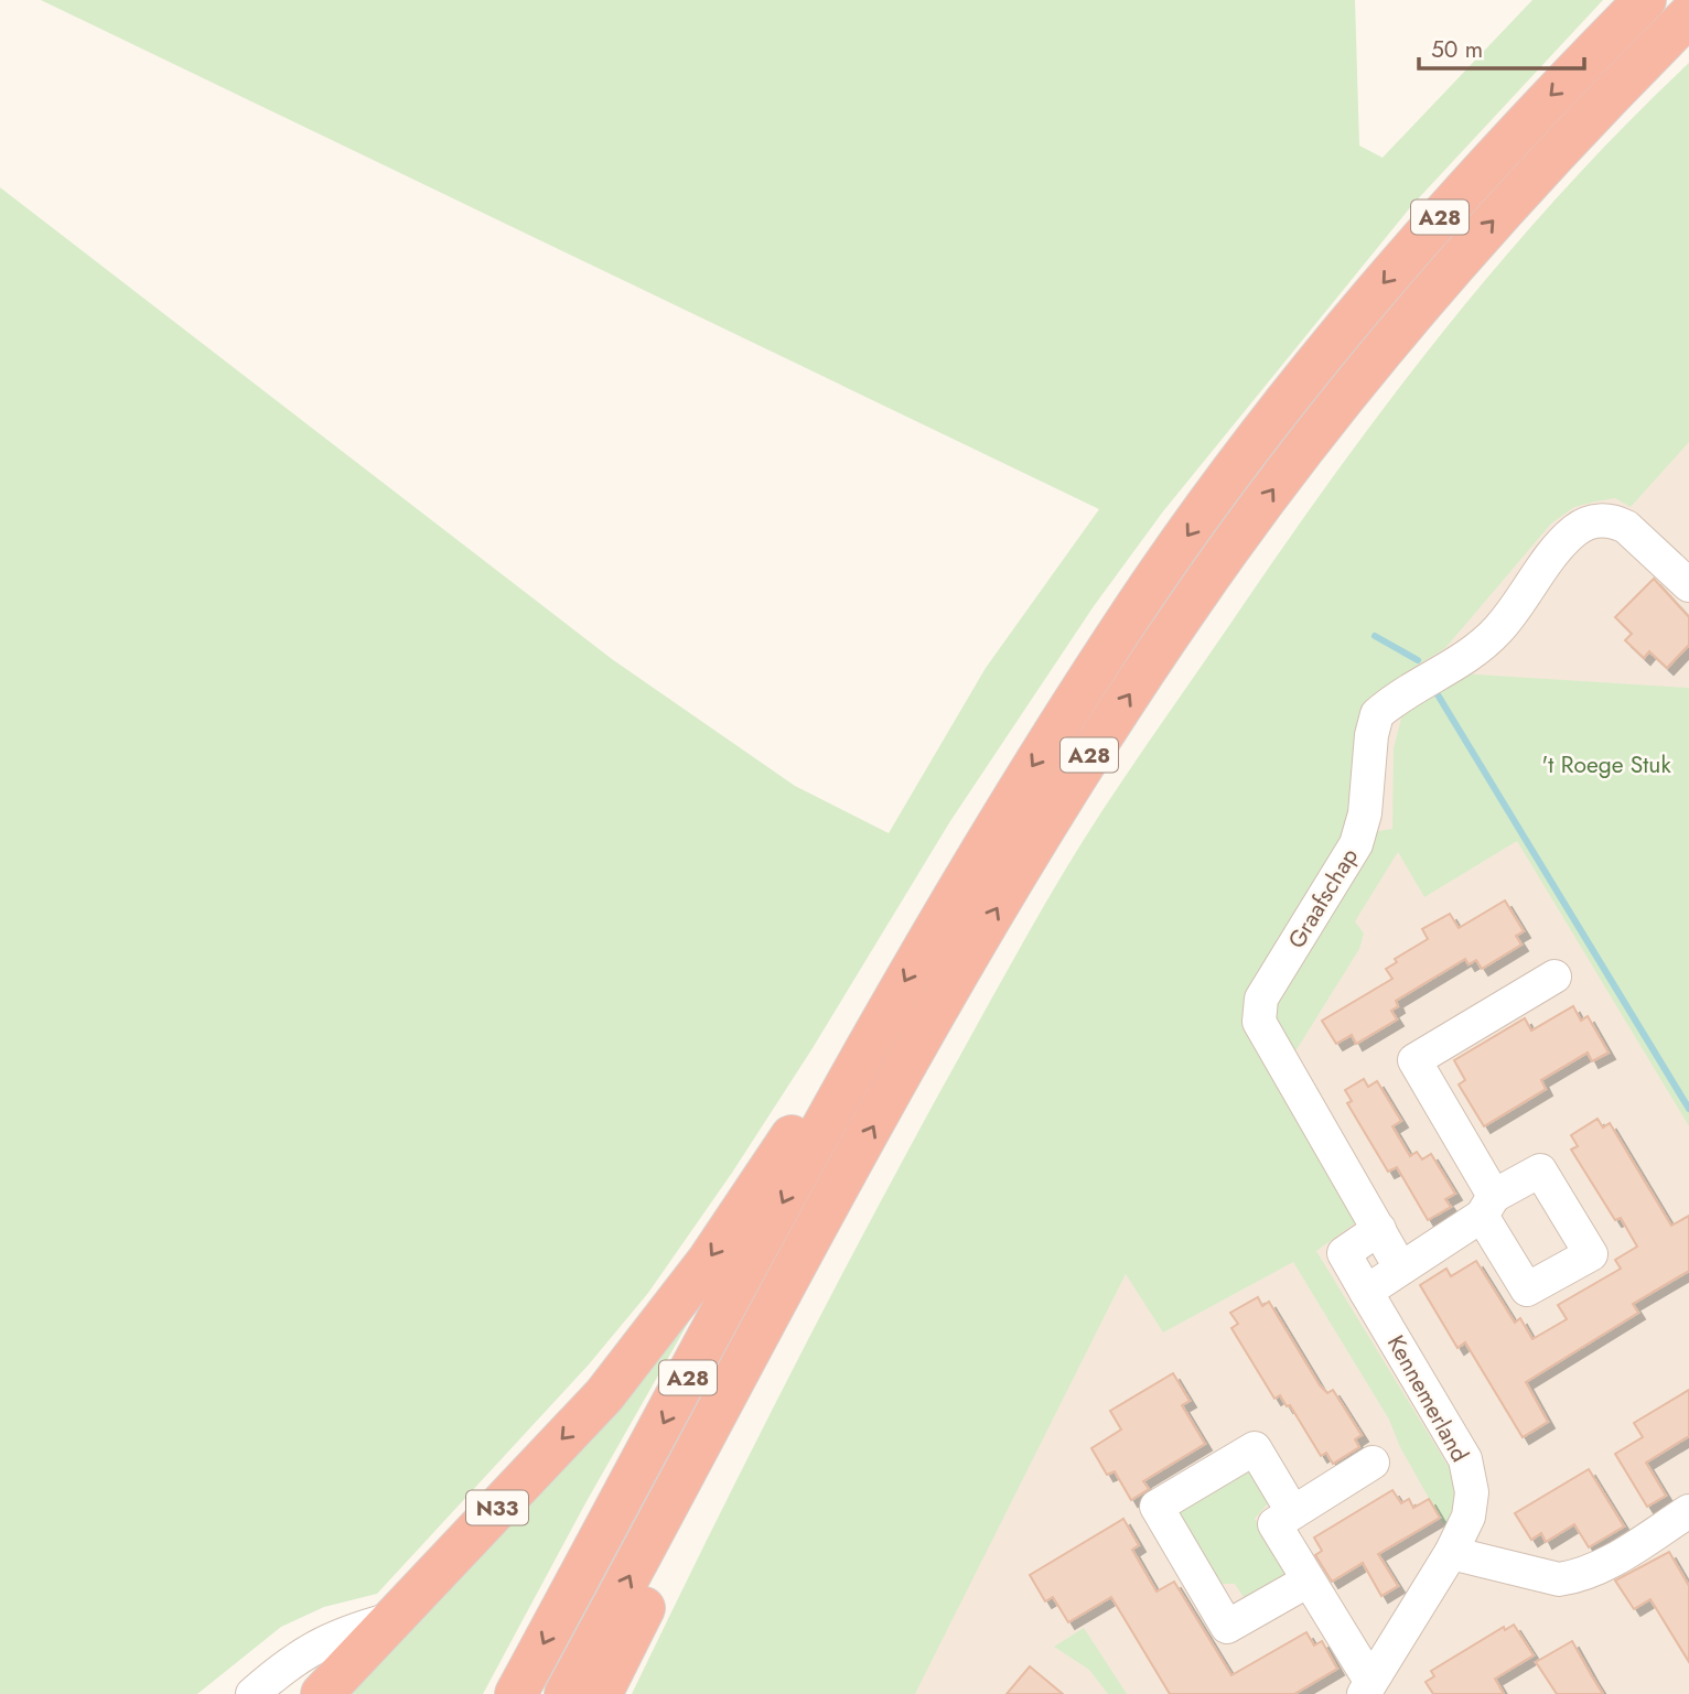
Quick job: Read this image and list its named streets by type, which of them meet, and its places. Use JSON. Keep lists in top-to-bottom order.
{
  "streets": {
    "highway": ["A28", "N33"],
    "street": ["Graafschap", "Kennemerland"]
  },
  "crossings": [
    ["A28", "N33"],
    ["Graafschap", "Kennemerland"]
  ],
  "parks": ["'t Roege Stuk"],
  "scale_bar": "50 m"
}
